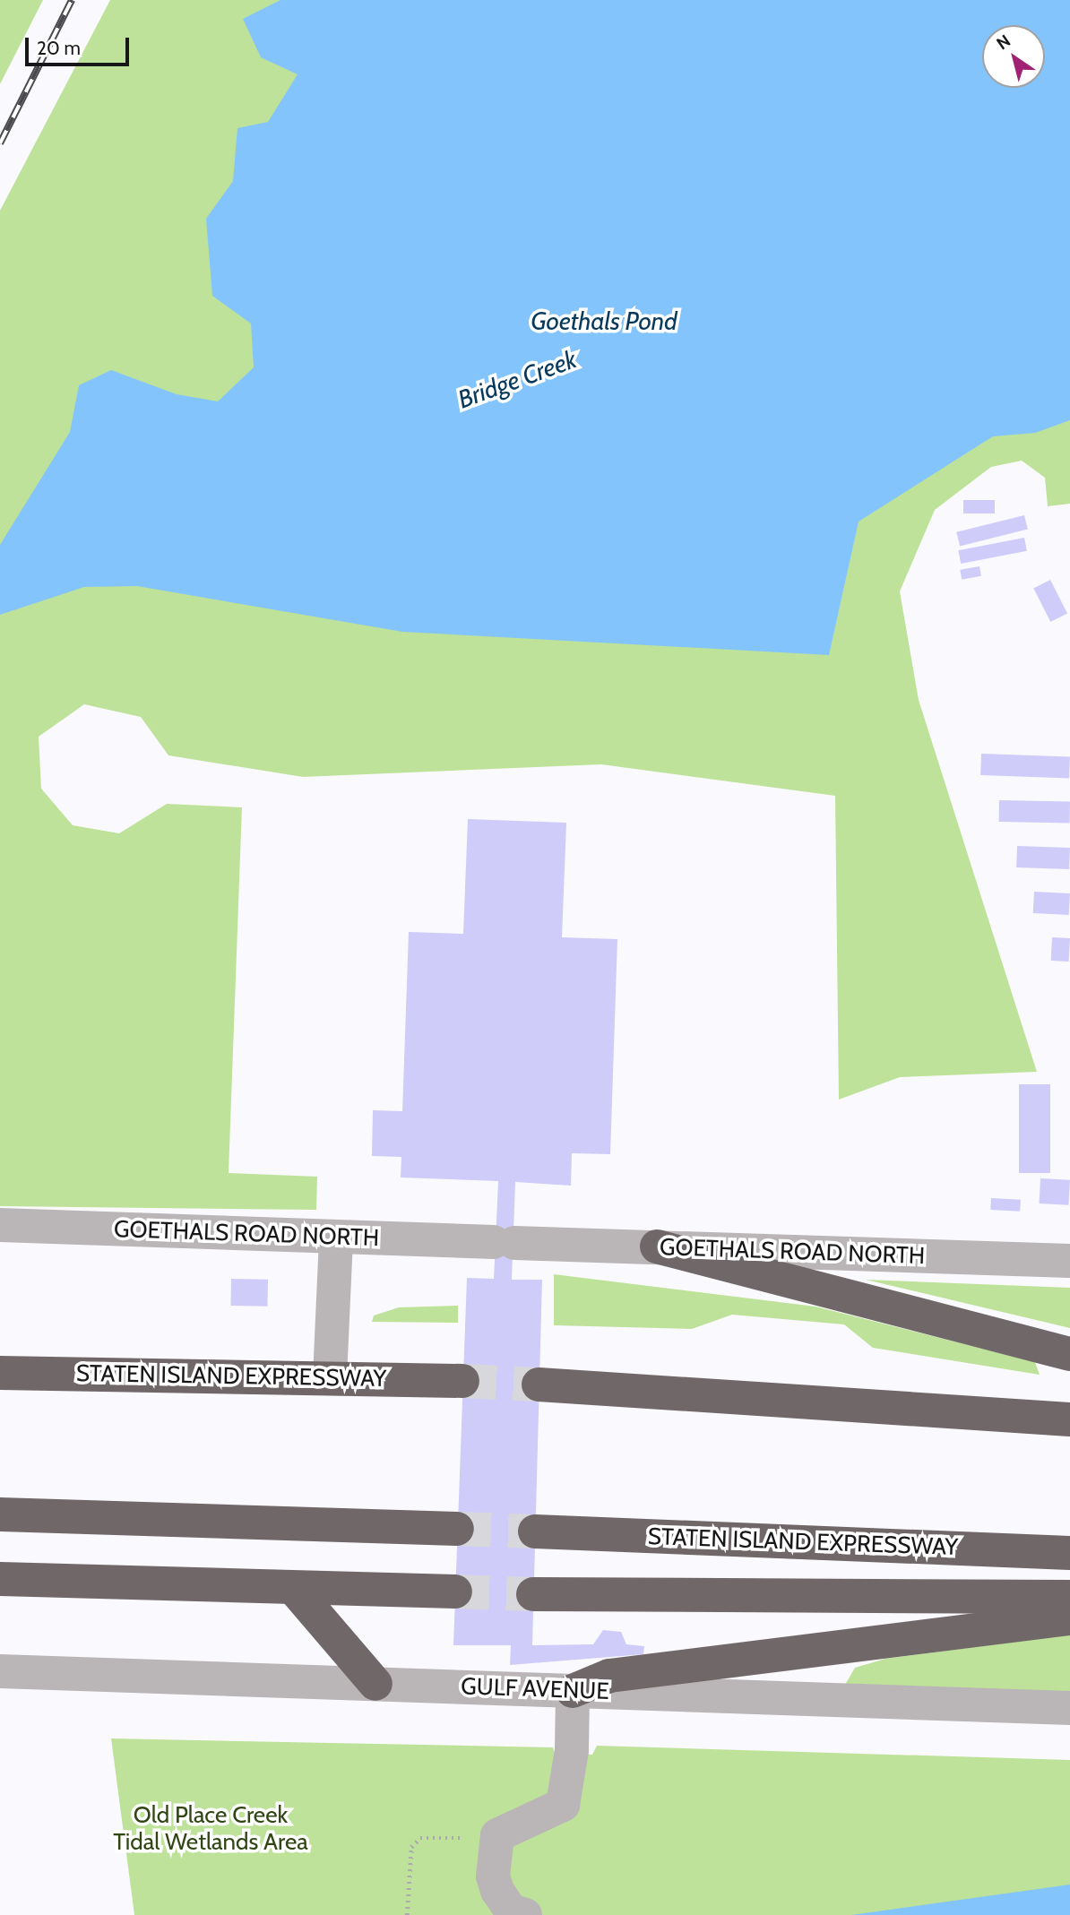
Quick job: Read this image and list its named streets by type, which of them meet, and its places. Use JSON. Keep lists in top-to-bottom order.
{
  "streets": {
    "highway": ["STATEN ISLAND EXPRESSWAY"],
    "street": ["GOETHALS ROAD NORTH", "GULF AVENUE"]
  },
  "water": ["Goethals Pond", "Bridge Creek"],
  "parks": ["Old Place Creek Tidal Wetlands Area"],
  "scale_bar": "20 m",
  "north": "top left"
}
